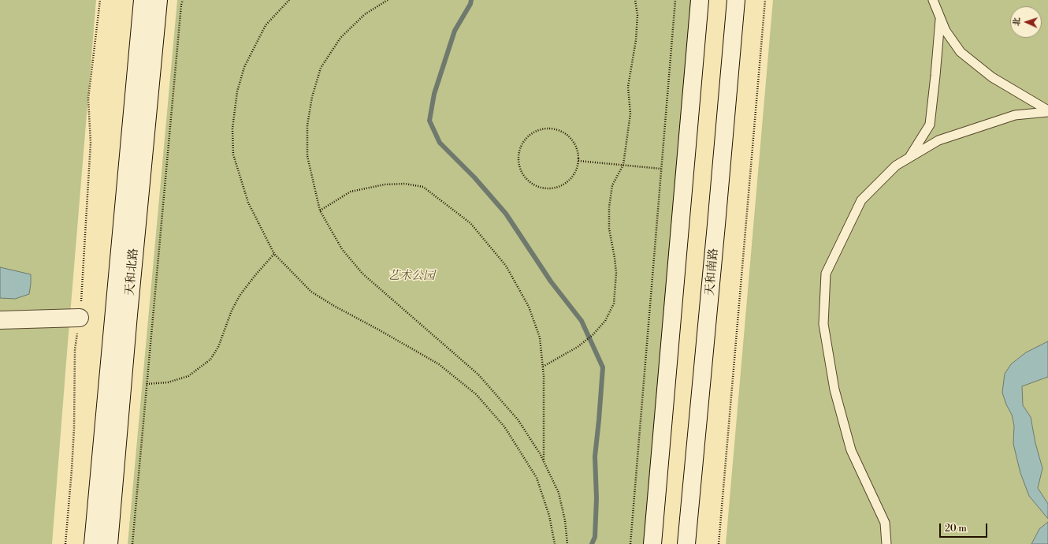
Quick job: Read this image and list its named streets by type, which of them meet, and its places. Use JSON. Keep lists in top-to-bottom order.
{
  "streets": {
    "street": ["天和北路", "天和南路"]
  },
  "parks": ["艺术公园"],
  "scale_bar": "20 m",
  "north": "left"
}
